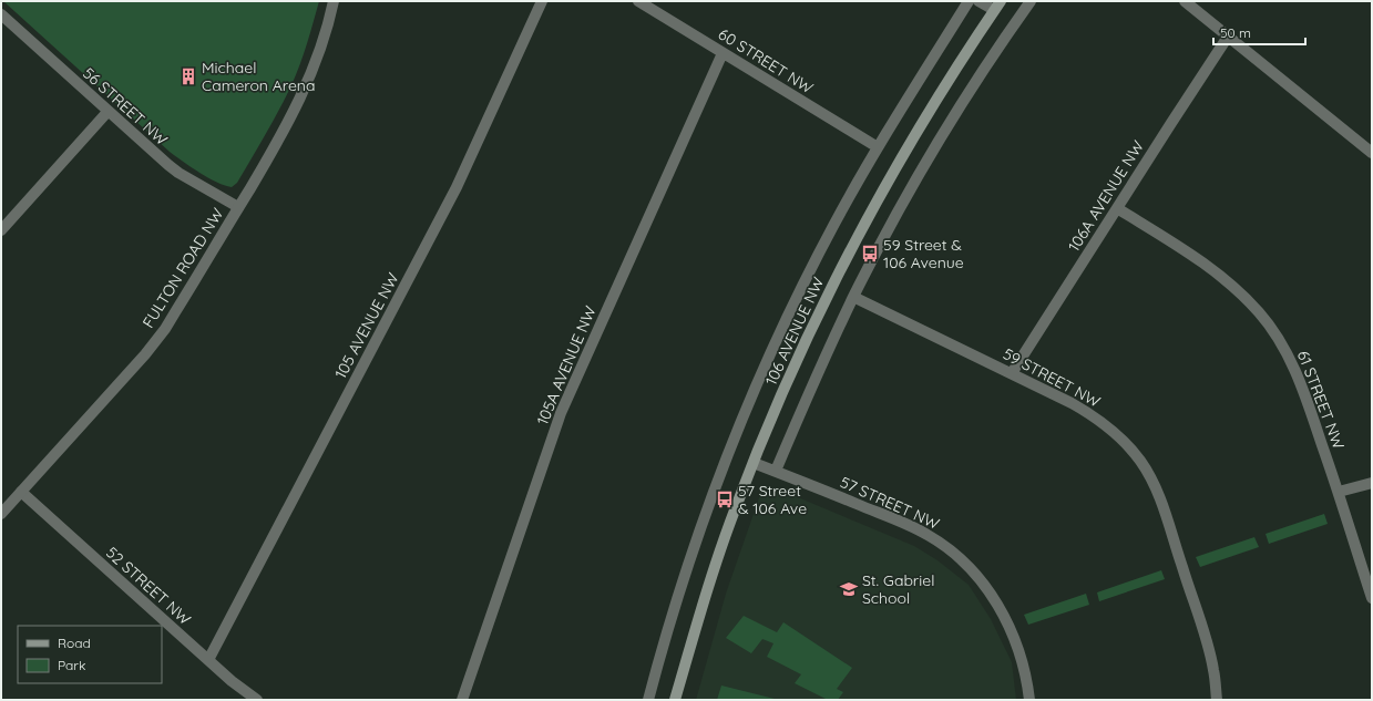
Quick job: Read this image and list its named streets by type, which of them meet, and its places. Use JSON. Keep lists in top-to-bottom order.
{
  "streets": {
    "main road": ["106 AVENUE NW"],
    "street": [
      "60 STREET NW",
      "56 STREET NW",
      "106A AVENUE NW",
      "FULTON ROAD NW",
      "105 AVENUE NW",
      "105A AVENUE NW",
      "59 STREET NW",
      "61 STREET NW",
      "57 STREET NW",
      "52 STREET NW"
    ]
  },
  "crossings": [
    ["60 STREET NW", "106 AVENUE NW"],
    ["60 STREET NW", "105A AVENUE NW"],
    ["56 STREET NW", "FULTON ROAD NW"],
    ["106A AVENUE NW", "59 STREET NW"],
    ["106A AVENUE NW", "61 STREET NW"],
    ["FULTON ROAD NW", "52 STREET NW"],
    ["105 AVENUE NW", "52 STREET NW"],
    ["106 AVENUE NW", "57 STREET NW"]
  ],
  "places": {
    "building": ["Michael Cameron Arena"],
    "bus stop": ["59 Street & 106 Avenue", "57 Street & 106 Ave"],
    "school or university": ["St. Gabriel School"]
  },
  "legend": ["Road", "Park"],
  "scale_bar": "50 m"
}
